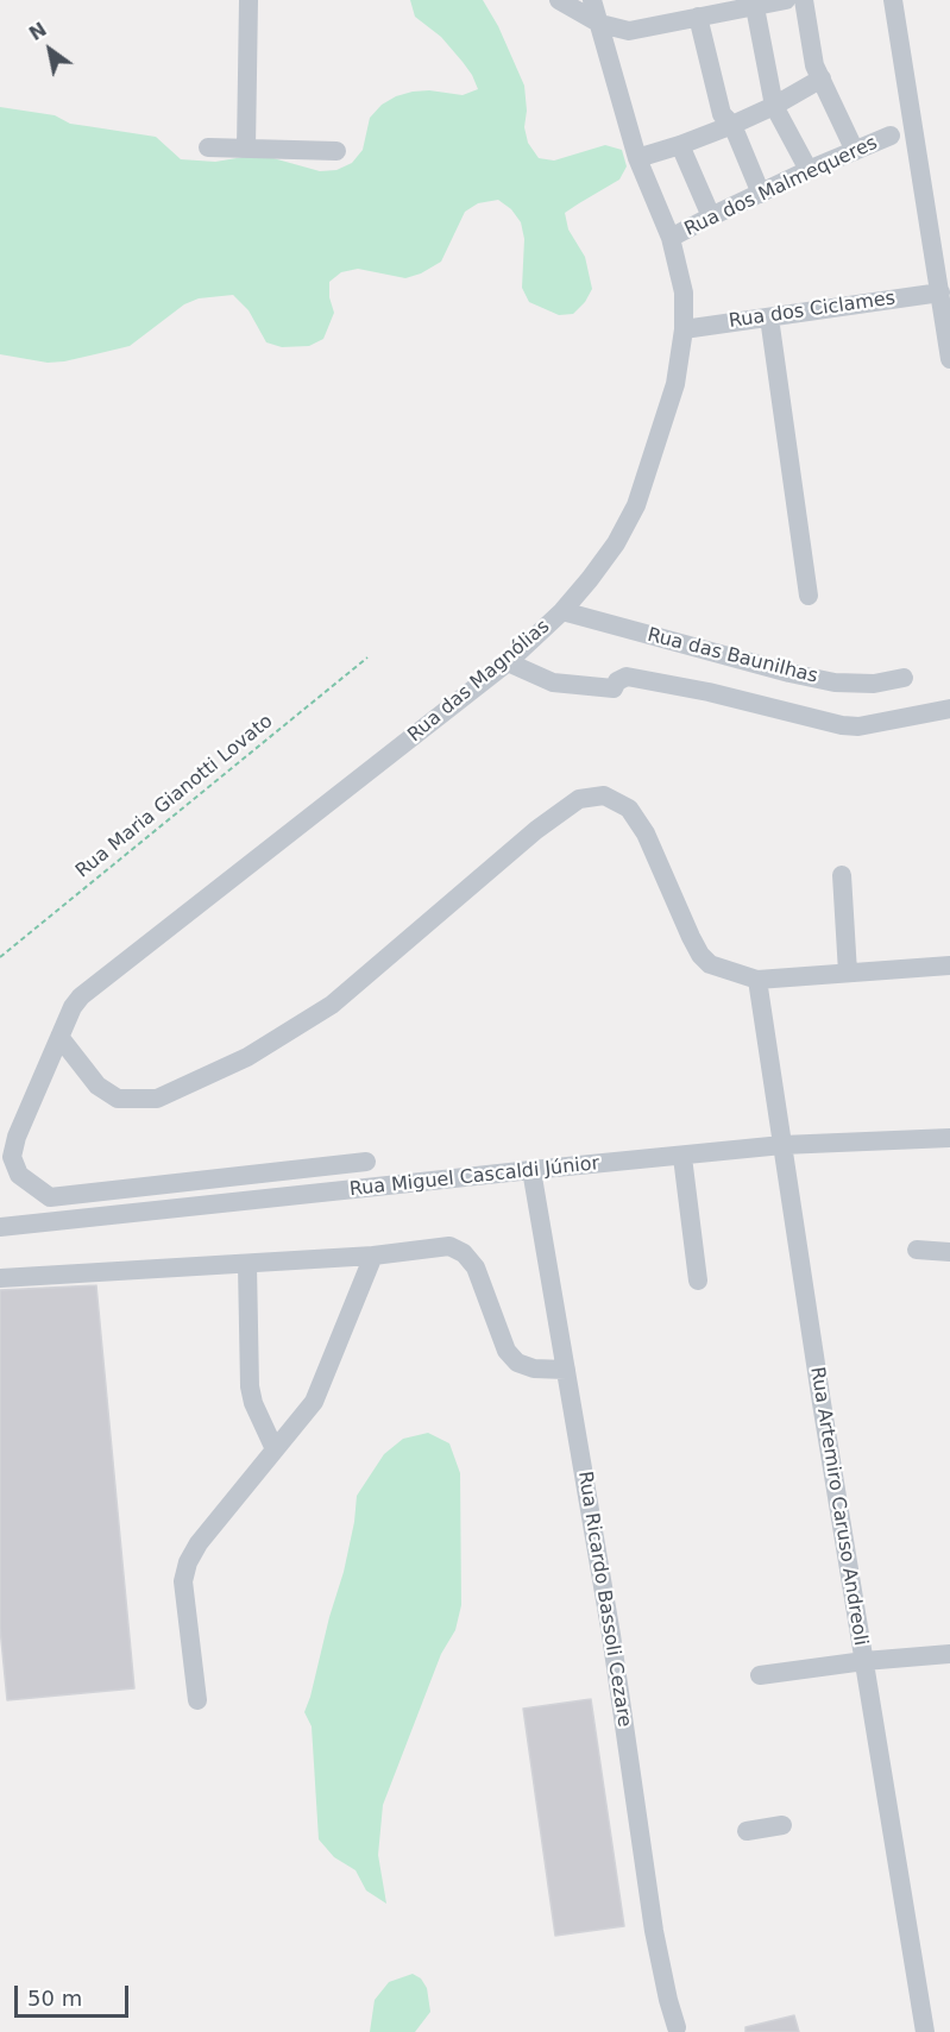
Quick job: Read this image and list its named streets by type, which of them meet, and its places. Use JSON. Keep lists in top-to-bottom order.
{
  "streets": {
    "street": [
      "Rua dos Malmequeres",
      "Rua dos Ciclames",
      "Rua das Baunilhas",
      "Rua das Magnólias",
      "Rua Miguel Cascaldi Júnior",
      "Rua Artemiro Caruso Andreoli",
      "Rua Ricardo Bassoli Cezare"
    ],
    "path": ["Rua Maria Gianotti Lovato"]
  },
  "crossings": [
    ["Rua dos Malmequeres", "Rua das Magnólias"],
    ["Rua dos Ciclames", "Rua das Magnólias"],
    ["Rua das Baunilhas", "Rua das Magnólias"],
    ["Rua Miguel Cascaldi Júnior", "Rua Artemiro Caruso Andreoli"],
    ["Rua Miguel Cascaldi Júnior", "Rua Ricardo Bassoli Cezare"]
  ],
  "scale_bar": "50 m",
  "north": "top left"
}
